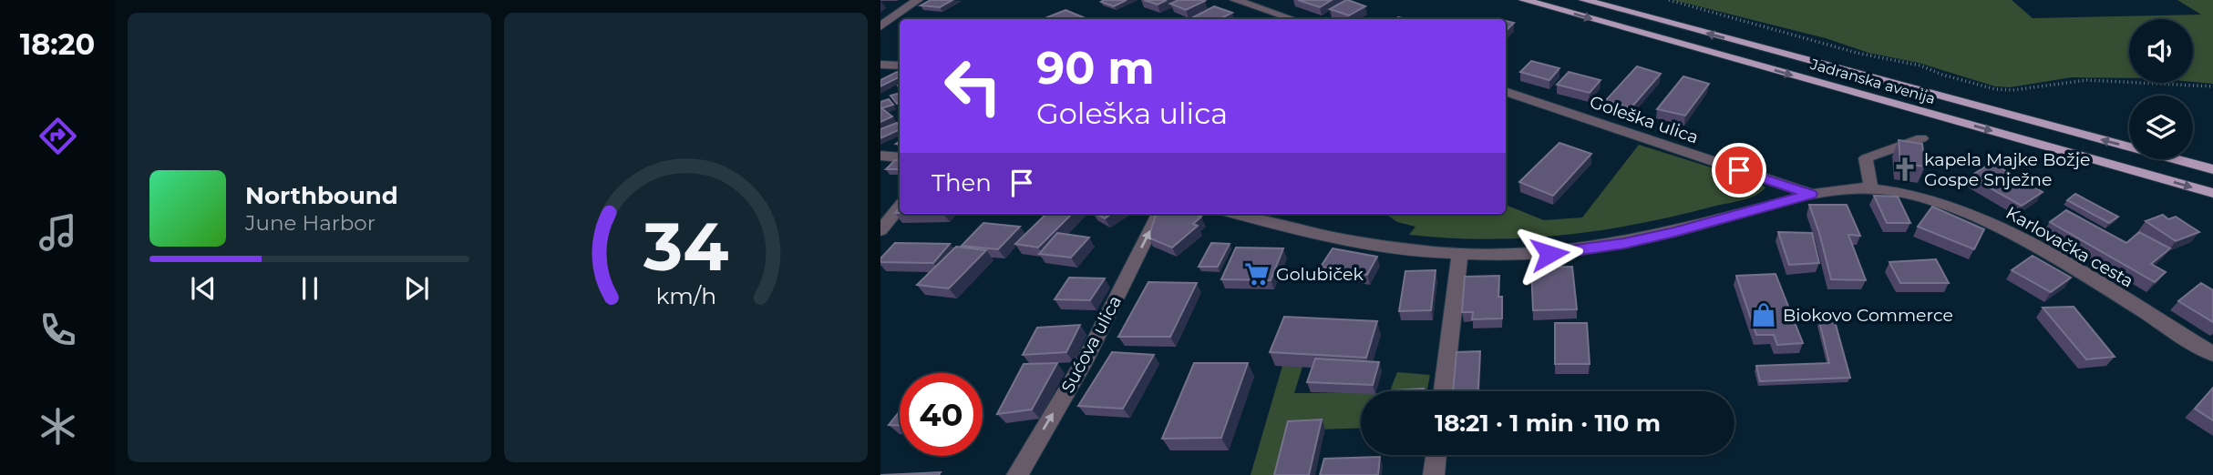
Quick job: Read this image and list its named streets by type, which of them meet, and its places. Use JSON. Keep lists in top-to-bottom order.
{
  "streets": {
    "main road": ["Jadranska avenija"],
    "street": ["Goleška ulica", "Karlovačka cesta", "Sućova ulica"]
  },
  "crossings": [
    ["Goleška ulica", "Karlovačka cesta"]
  ],
  "one_way": ["Sućova ulica"],
  "places": {
    "church": ["kapela Majke Božje Gospe Snježne"],
    "supermarket": ["Golubiček"],
    "shop": ["Biokovo Commerce"]
  },
  "page": {
    "tabs": "18:20",
    "turn": ["90 m", "Goleška ulica"],
    "then": "Then",
    "song": ["Northbound", "June Harbor"],
    "limit": "40",
    "trip": "18:21 · 1 min · 110 m",
    "gauge": ["34", "km/h"]
  }
}
